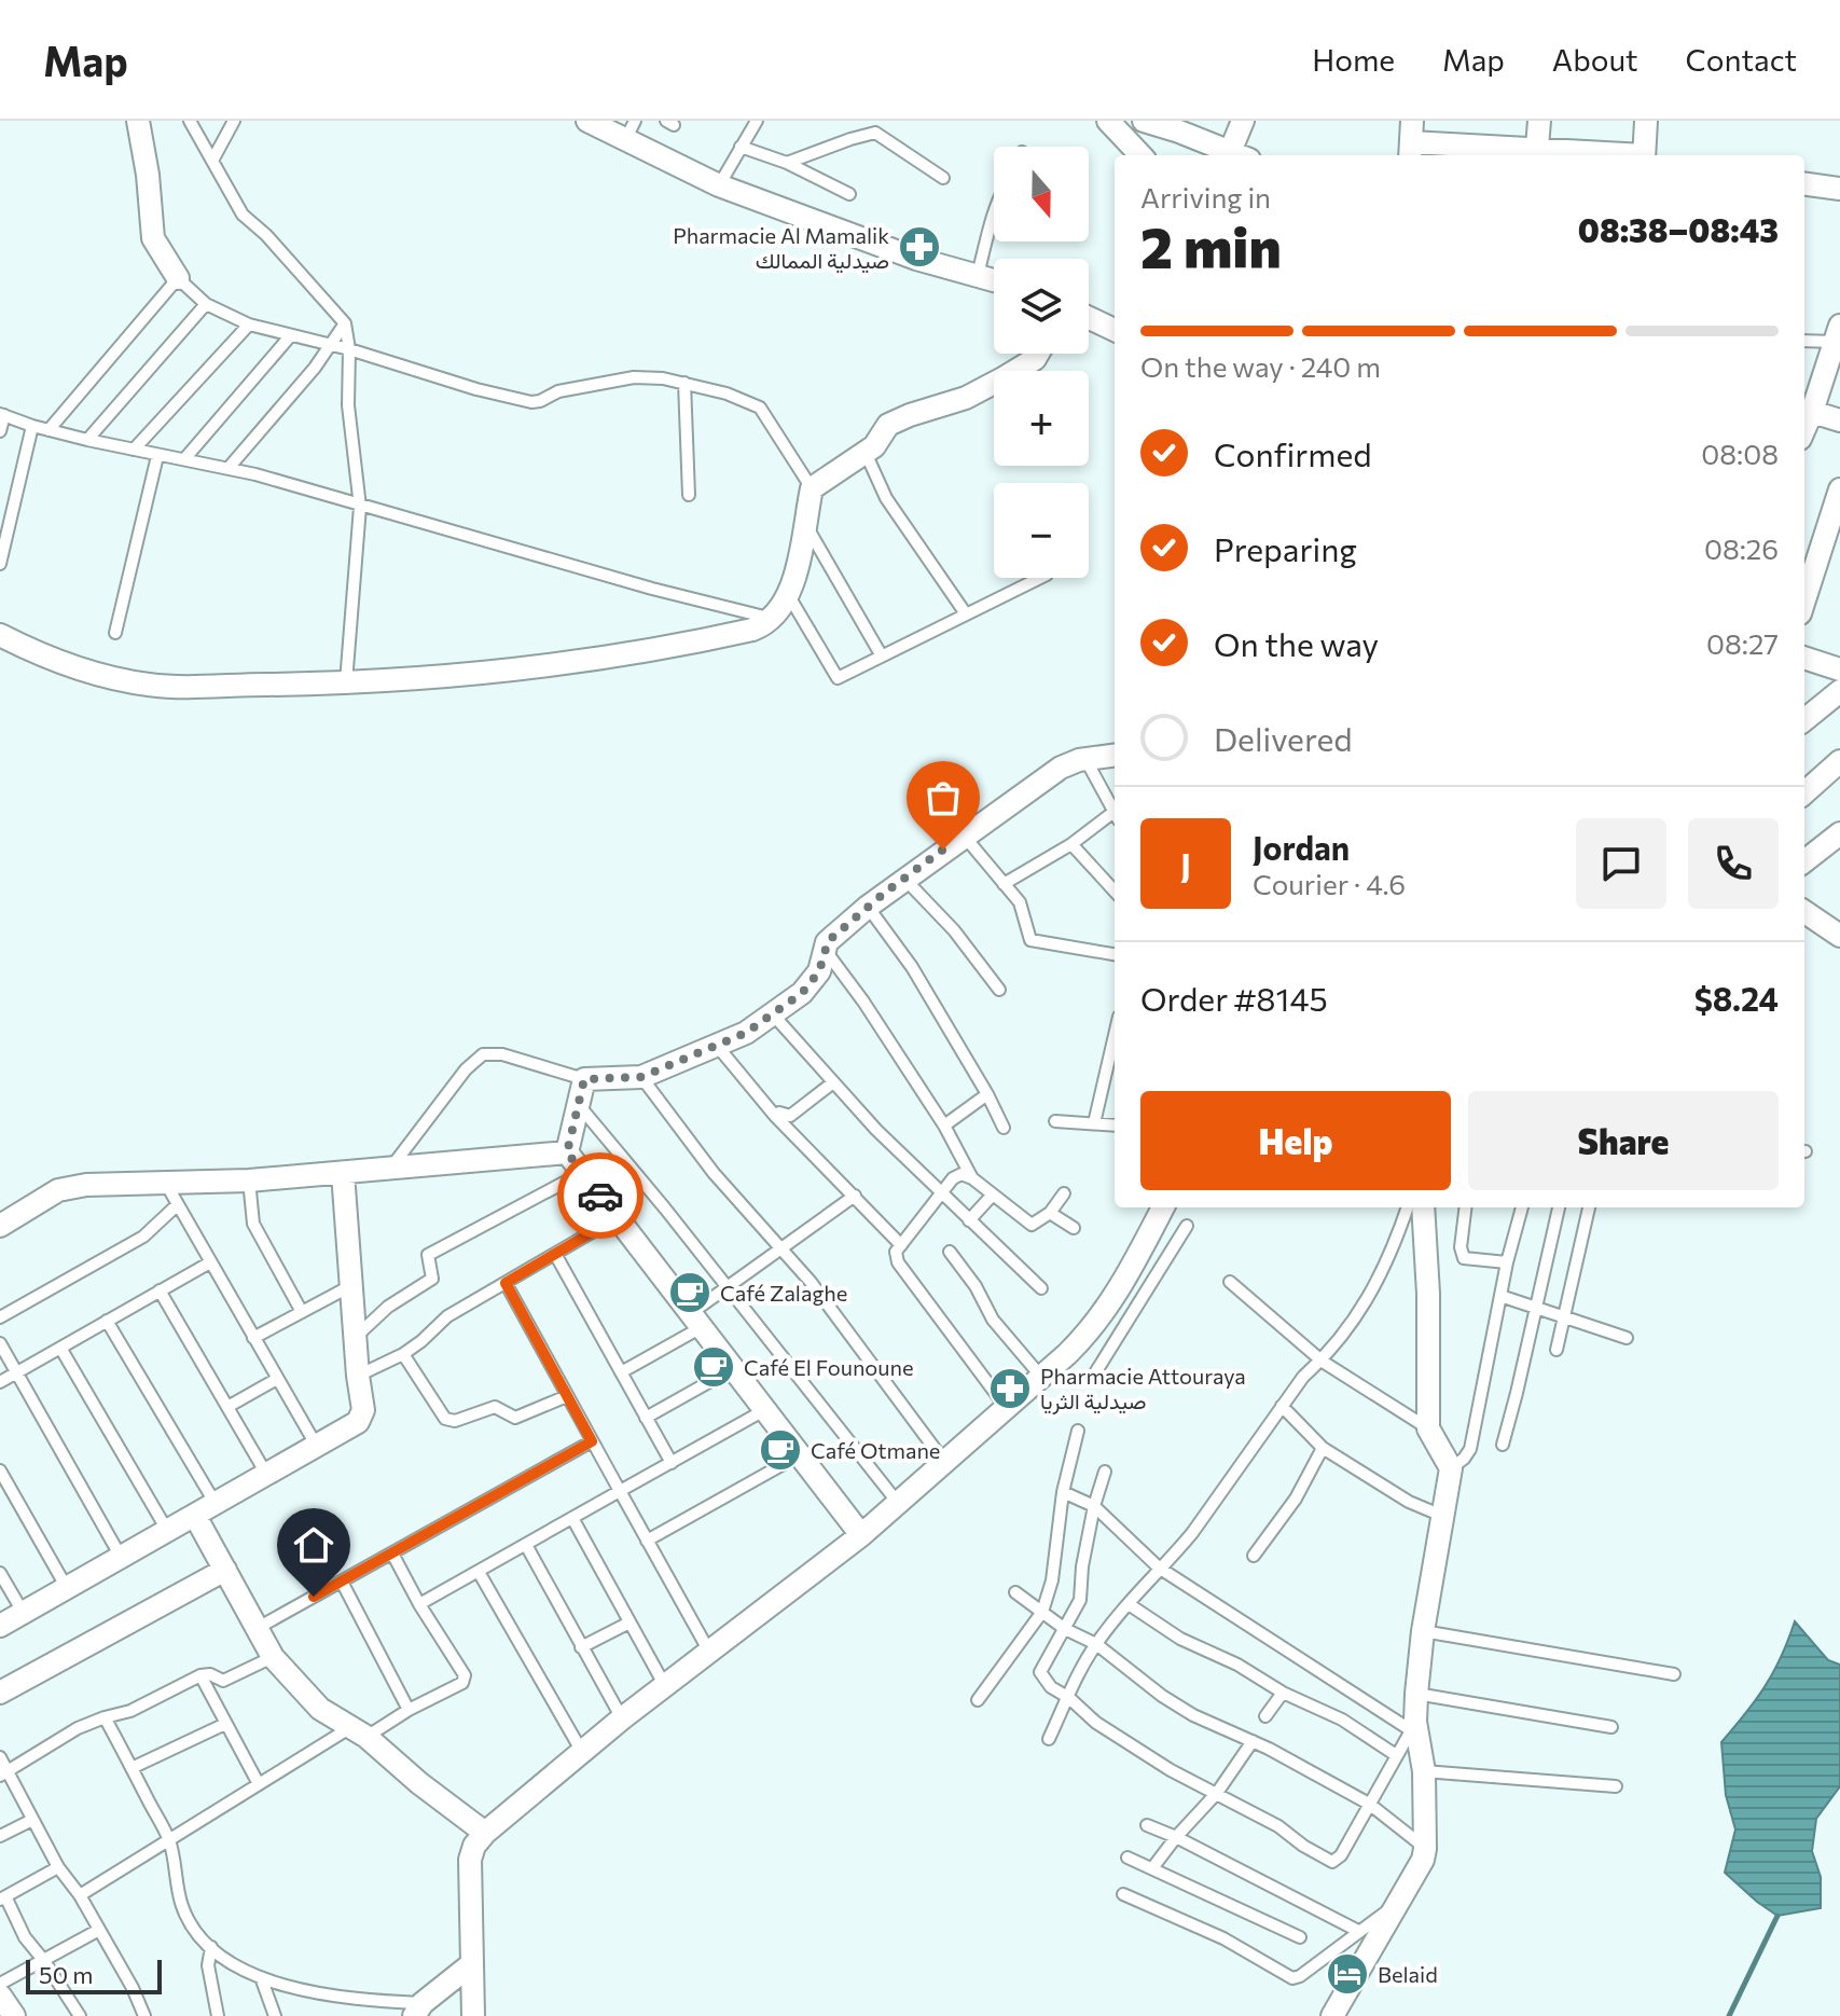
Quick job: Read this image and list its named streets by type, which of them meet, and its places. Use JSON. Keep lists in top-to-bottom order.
{
  "places": {
    "pharmacy": ["Pharmacie Al Mamalik صيدلية الممالك", "Pharmacie Attouraya صيدلية الثريا"],
    "cafe": ["Café Zalaghe", "Café El Founoune", "Café Otmane"],
    "hotel": ["Belaid"]
  },
  "scale_bar": "50 m",
  "north": "bottom",
  "page": {
    "header": "Map",
    "nav": [
      "Home",
      "Map",
      "About",
      "Contact"
    ],
    "map_buttons": ["+", "−"],
    "heading": ["2 min", "Arriving in", "08:38–08:43"],
    "panel": [
      "Jordan",
      "Courier · 4.6",
      "Order #8145",
      "$8.24"
    ],
    "bar": "On the way · 240 m",
    "list": [
      ["Confirmed", "08:08"],
      ["Preparing", "08:26"],
      ["On the way", "08:27"],
      "Delivered"
    ],
    "round": "J",
    "buttons": ["Help", "Share"],
    "scale": "50 m"
  }
}
